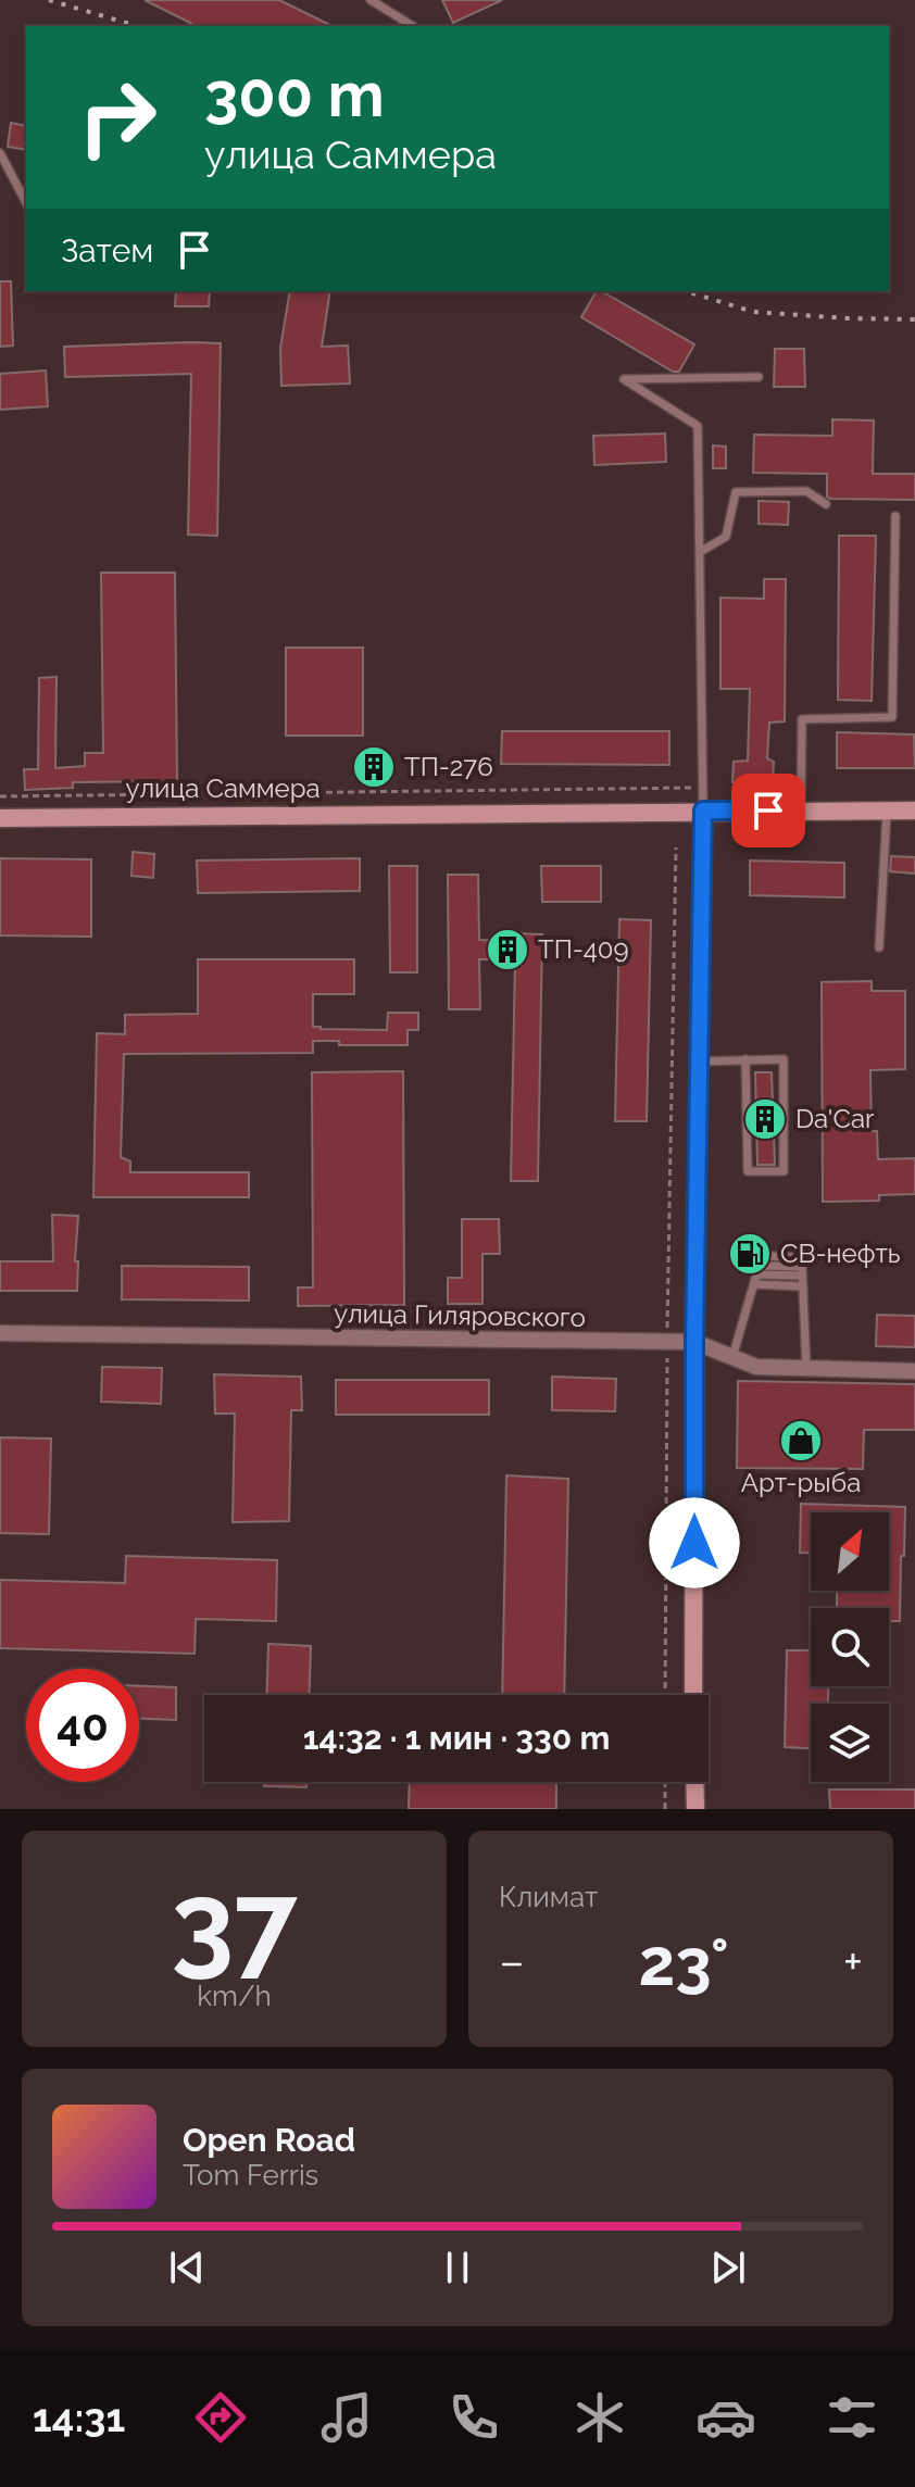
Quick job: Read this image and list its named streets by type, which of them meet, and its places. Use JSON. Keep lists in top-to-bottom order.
{
  "streets": {
    "street": ["улица Саммера", "улица Гиляровского"]
  },
  "places": {
    "building": ["ТП-276", "ТП-409", "Da'Car"],
    "fuel station": ["СВ-нефть"],
    "shop": ["Арт-рыба"]
  },
  "north": "top right",
  "page": {
    "turn": ["300 m", "улица Саммера"],
    "then": "Затем",
    "limit": "40",
    "trip": "14:32 · 1 мин · 330 m",
    "tile": [
      ["37", "km/h"],
      "Климат"
    ],
    "heat": ["−", "23°", "+"],
    "song": ["Open Road", "Tom Ferris"],
    "tabs": "14:31"
  }
}
